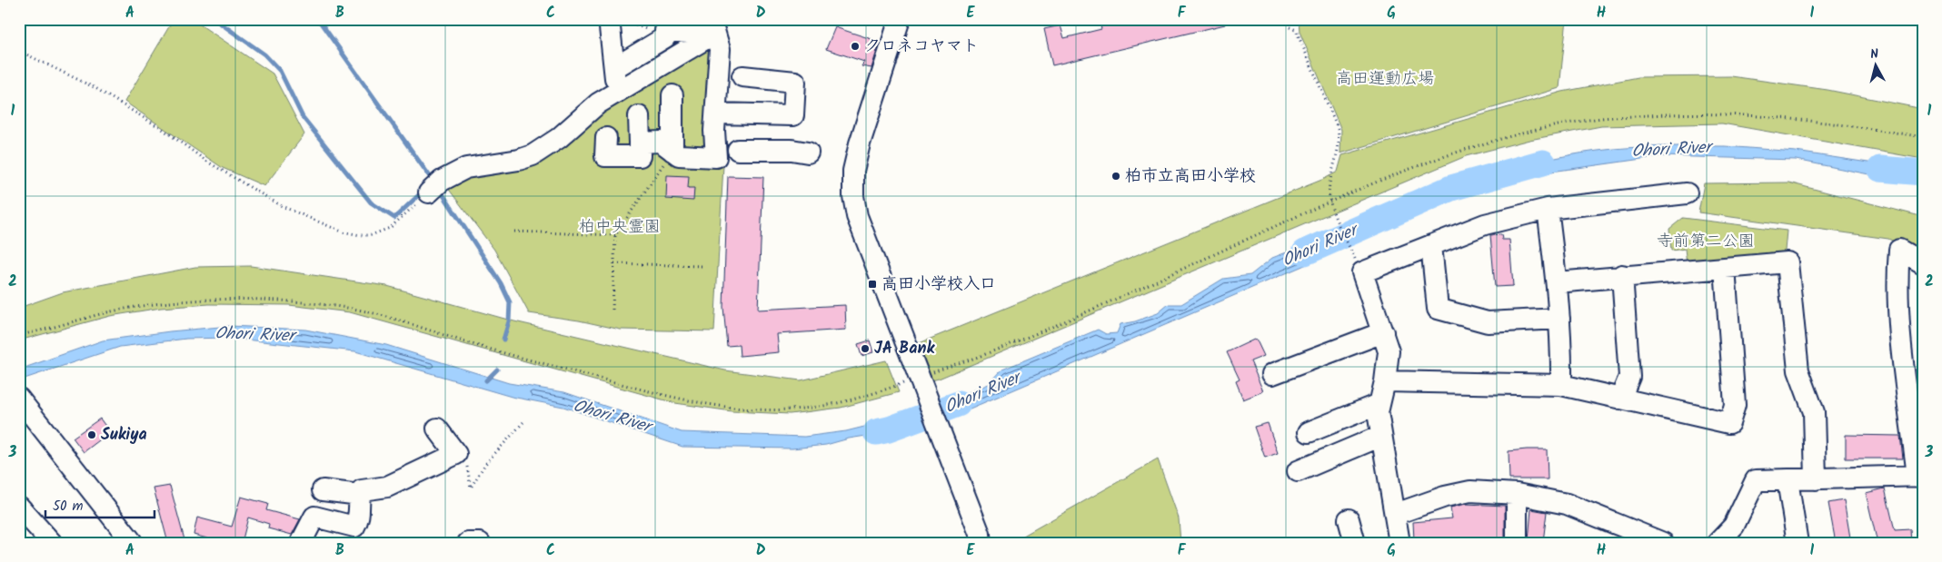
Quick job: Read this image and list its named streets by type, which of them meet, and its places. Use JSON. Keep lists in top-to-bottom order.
{
  "water": ["Ohori River"],
  "parks": ["高田運動広場", "柏中央霊園", "寺前第二公園"],
  "places": {
    "other": [
      "クロネコヤマト",
      "柏市立高田小学校",
      "JA Bank",
      "Sukiya"
    ],
    "transit": ["高田小学校入口"]
  },
  "scale_bar": "50 m",
  "north": "top",
  "grid": {
    "columns": [
      "A",
      "B",
      "C",
      "D",
      "E",
      "F",
      "G",
      "H",
      "I"
    ],
    "rows": ["1", "2", "3"]
  }
}
